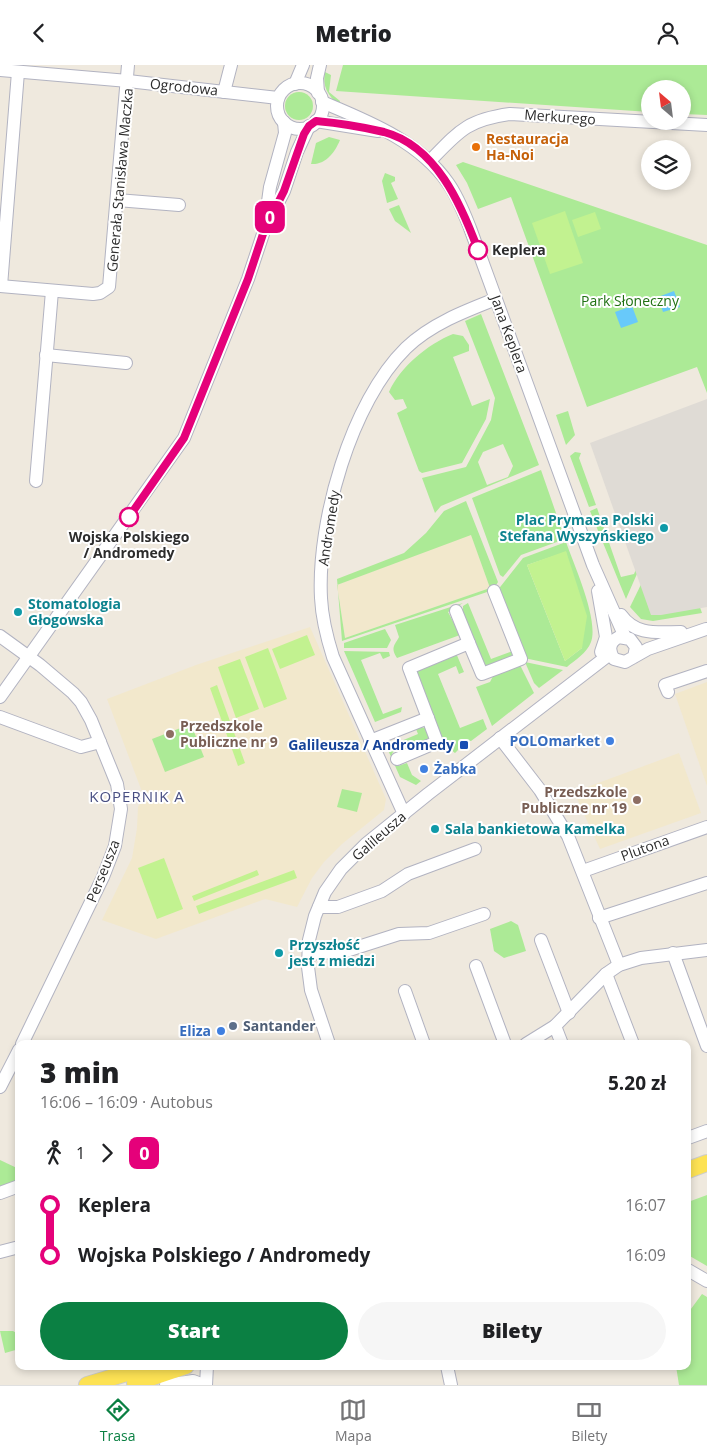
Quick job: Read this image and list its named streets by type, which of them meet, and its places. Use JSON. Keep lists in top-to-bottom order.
{
  "streets": {
    "street": [
      "Ogrodowa",
      "Merkurego",
      "Generała Stanisława Maczka",
      "Jana Keplera",
      "Andromedy",
      "Galileusza",
      "Plutona",
      "Perseusza"
    ]
  },
  "crossings": [
    ["Ogrodowa", "Generała Stanisława Maczka"],
    ["Ogrodowa", "Jana Keplera"],
    ["Merkurego", "Jana Keplera"],
    ["Jana Keplera", "Andromedy"],
    ["Jana Keplera", "Galileusza"],
    ["Andromedy", "Galileusza"]
  ],
  "districts": ["KOPERNIK A"],
  "parks": ["Park Słoneczny"],
  "places": {
    "other": [
      "Restauracja Ha-Noi",
      "Keplera",
      "Wojska Polskiego / Andromedy",
      "Plac Prymasa Polski Stefana Wyszyńskiego",
      "Stomatologia Głogowska",
      "Przedszkole Publiczne nr 9",
      "POLOmarket",
      "Żabka",
      "Przedszkole Publiczne nr 19",
      "Sala bankietowa Kamelka",
      "Przyszłość jest z miedzi",
      "Santander",
      "Eliza"
    ],
    "transit": ["Galileusza / Andromedy"]
  },
  "lines": ["bus line 0"],
  "north": "top left",
  "page": {
    "header": "Metrio",
    "on_map": "0",
    "heading": ["3 min", "16:06 – 16:09 · Autobus", "5.20 zł"],
    "legs": ["1", "0"],
    "list": [
      {
        "name": "Keplera",
        "value": "16:07"
      },
      {
        "name": "Wojska Polskiego / Andromedy",
        "value": "16:09"
      }
    ],
    "buttons": ["Start", "Bilety"],
    "tabs": ["Trasa", "Mapa", "Bilety"]
  }
}
